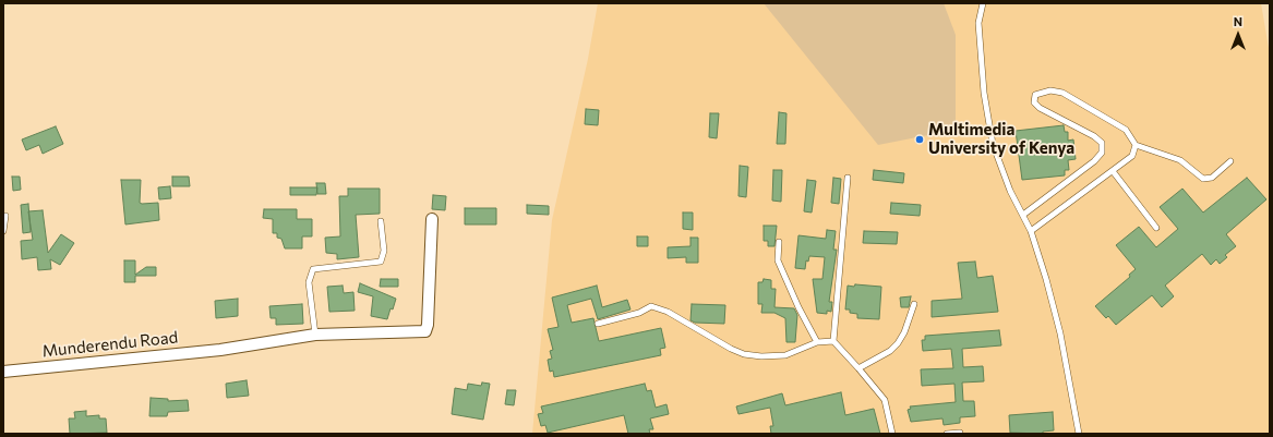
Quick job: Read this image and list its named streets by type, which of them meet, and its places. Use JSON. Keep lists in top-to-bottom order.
{
  "streets": {
    "street": ["Munderendu Road"]
  },
  "places": ["Multimedia University of Kenya"],
  "north": "top"
}
